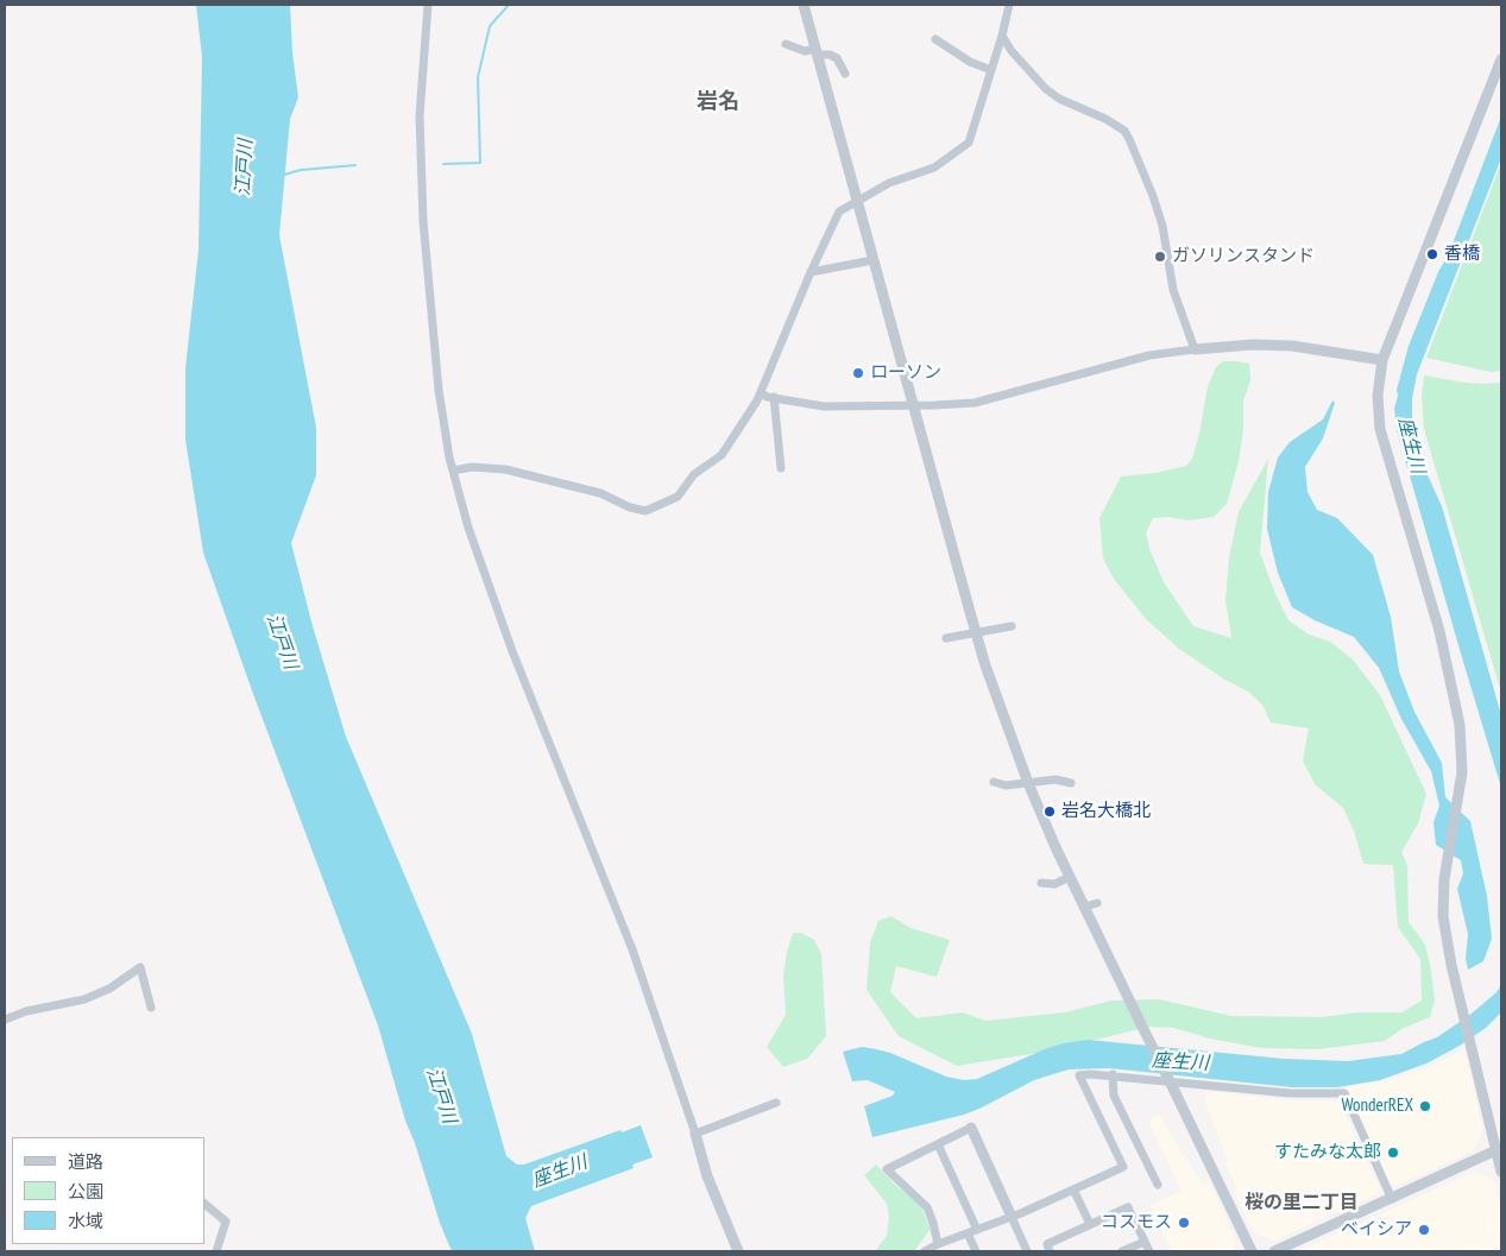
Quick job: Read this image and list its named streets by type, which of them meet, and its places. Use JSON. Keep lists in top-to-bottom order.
{
  "districts": ["岩名", "桜の里二丁目"],
  "water": ["江戸川", "座生川"],
  "places": [
    "香橋",
    "ガソリンスタンド",
    "ローソン",
    "岩名大橋北",
    "WonderREX",
    "すたみな太郎",
    "コスモス",
    "ベイシア"
  ],
  "legend": ["道路", "公園", "水域"]
}
